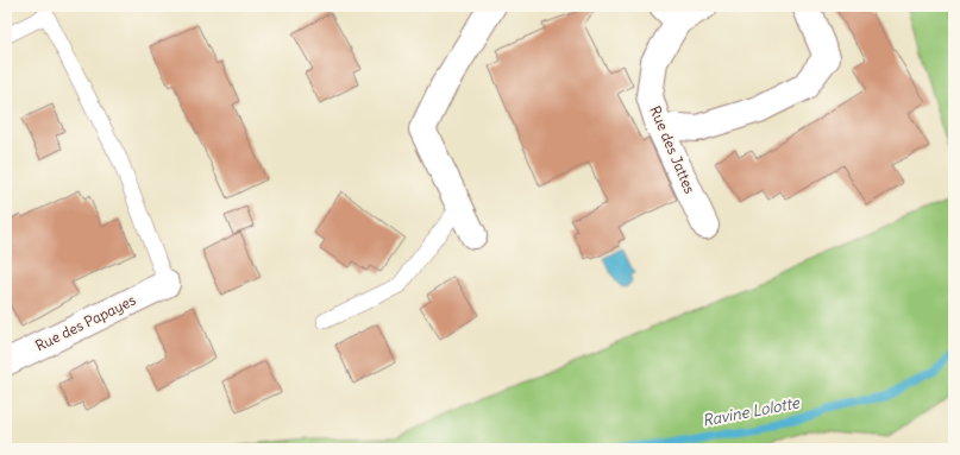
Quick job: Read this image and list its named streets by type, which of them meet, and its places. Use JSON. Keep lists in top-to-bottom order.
{
  "streets": {
    "street": ["Rue des Jattes", "Rue des Papayes"]
  },
  "water": ["Ravine Lolotte"]
}
